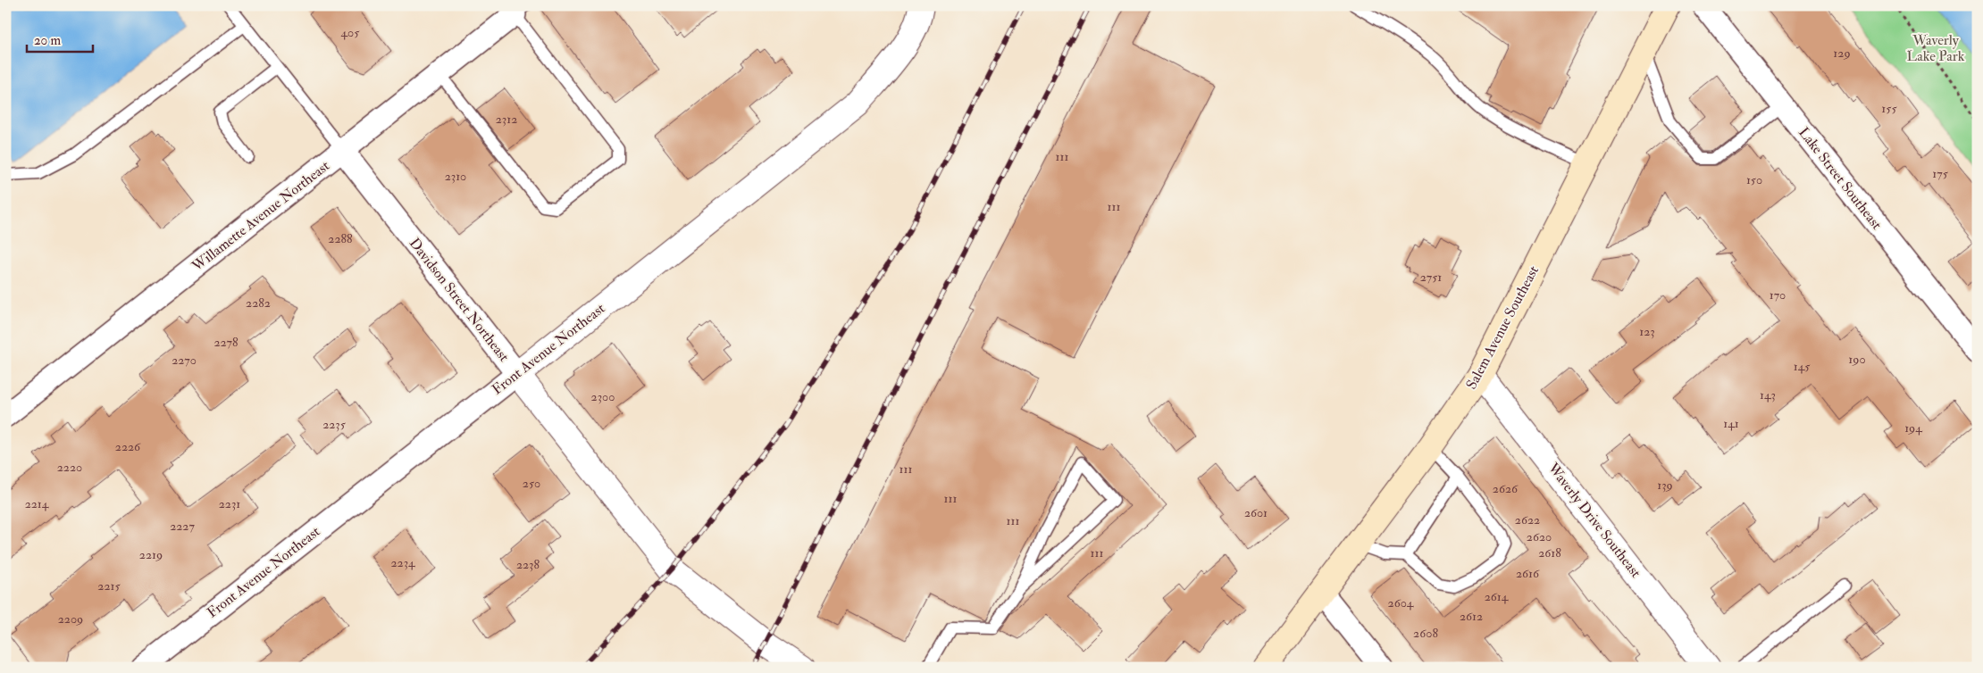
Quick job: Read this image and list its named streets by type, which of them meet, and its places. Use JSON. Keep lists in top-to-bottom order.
{
  "streets": {
    "main road": ["Salem Avenue Southeast"],
    "street": [
      "Lake Street Southeast",
      "Willamette Avenue Northeast",
      "Davidson Street Northeast",
      "Front Avenue Northeast",
      "Waverly Drive Southeast"
    ]
  },
  "crossings": [
    ["Willamette Avenue Northeast", "Davidson Street Northeast"],
    ["Davidson Street Northeast", "Front Avenue Northeast"],
    ["Salem Avenue Southeast", "Waverly Drive Southeast"]
  ],
  "parks": ["Waverly Lake Park"],
  "house_numbers": [
    "405",
    "129",
    "155",
    "2312",
    "111",
    "175",
    "2310",
    "150",
    "111",
    "2288",
    "2751",
    "170",
    "2282",
    "123",
    "2278",
    "190",
    "2270",
    "145",
    "143",
    "2300",
    "141",
    "2235",
    "194",
    "2226",
    "2220",
    "111",
    "250",
    "139",
    "2626",
    "111",
    "2214",
    "2231",
    "2601",
    "2622",
    "111",
    "2227",
    "2620",
    "111",
    "2618",
    "2219",
    "2234",
    "2238",
    "2616",
    "2215",
    "2614",
    "2604",
    "2612",
    "2209",
    "2608"
  ],
  "scale_bar": "20 m"
}
